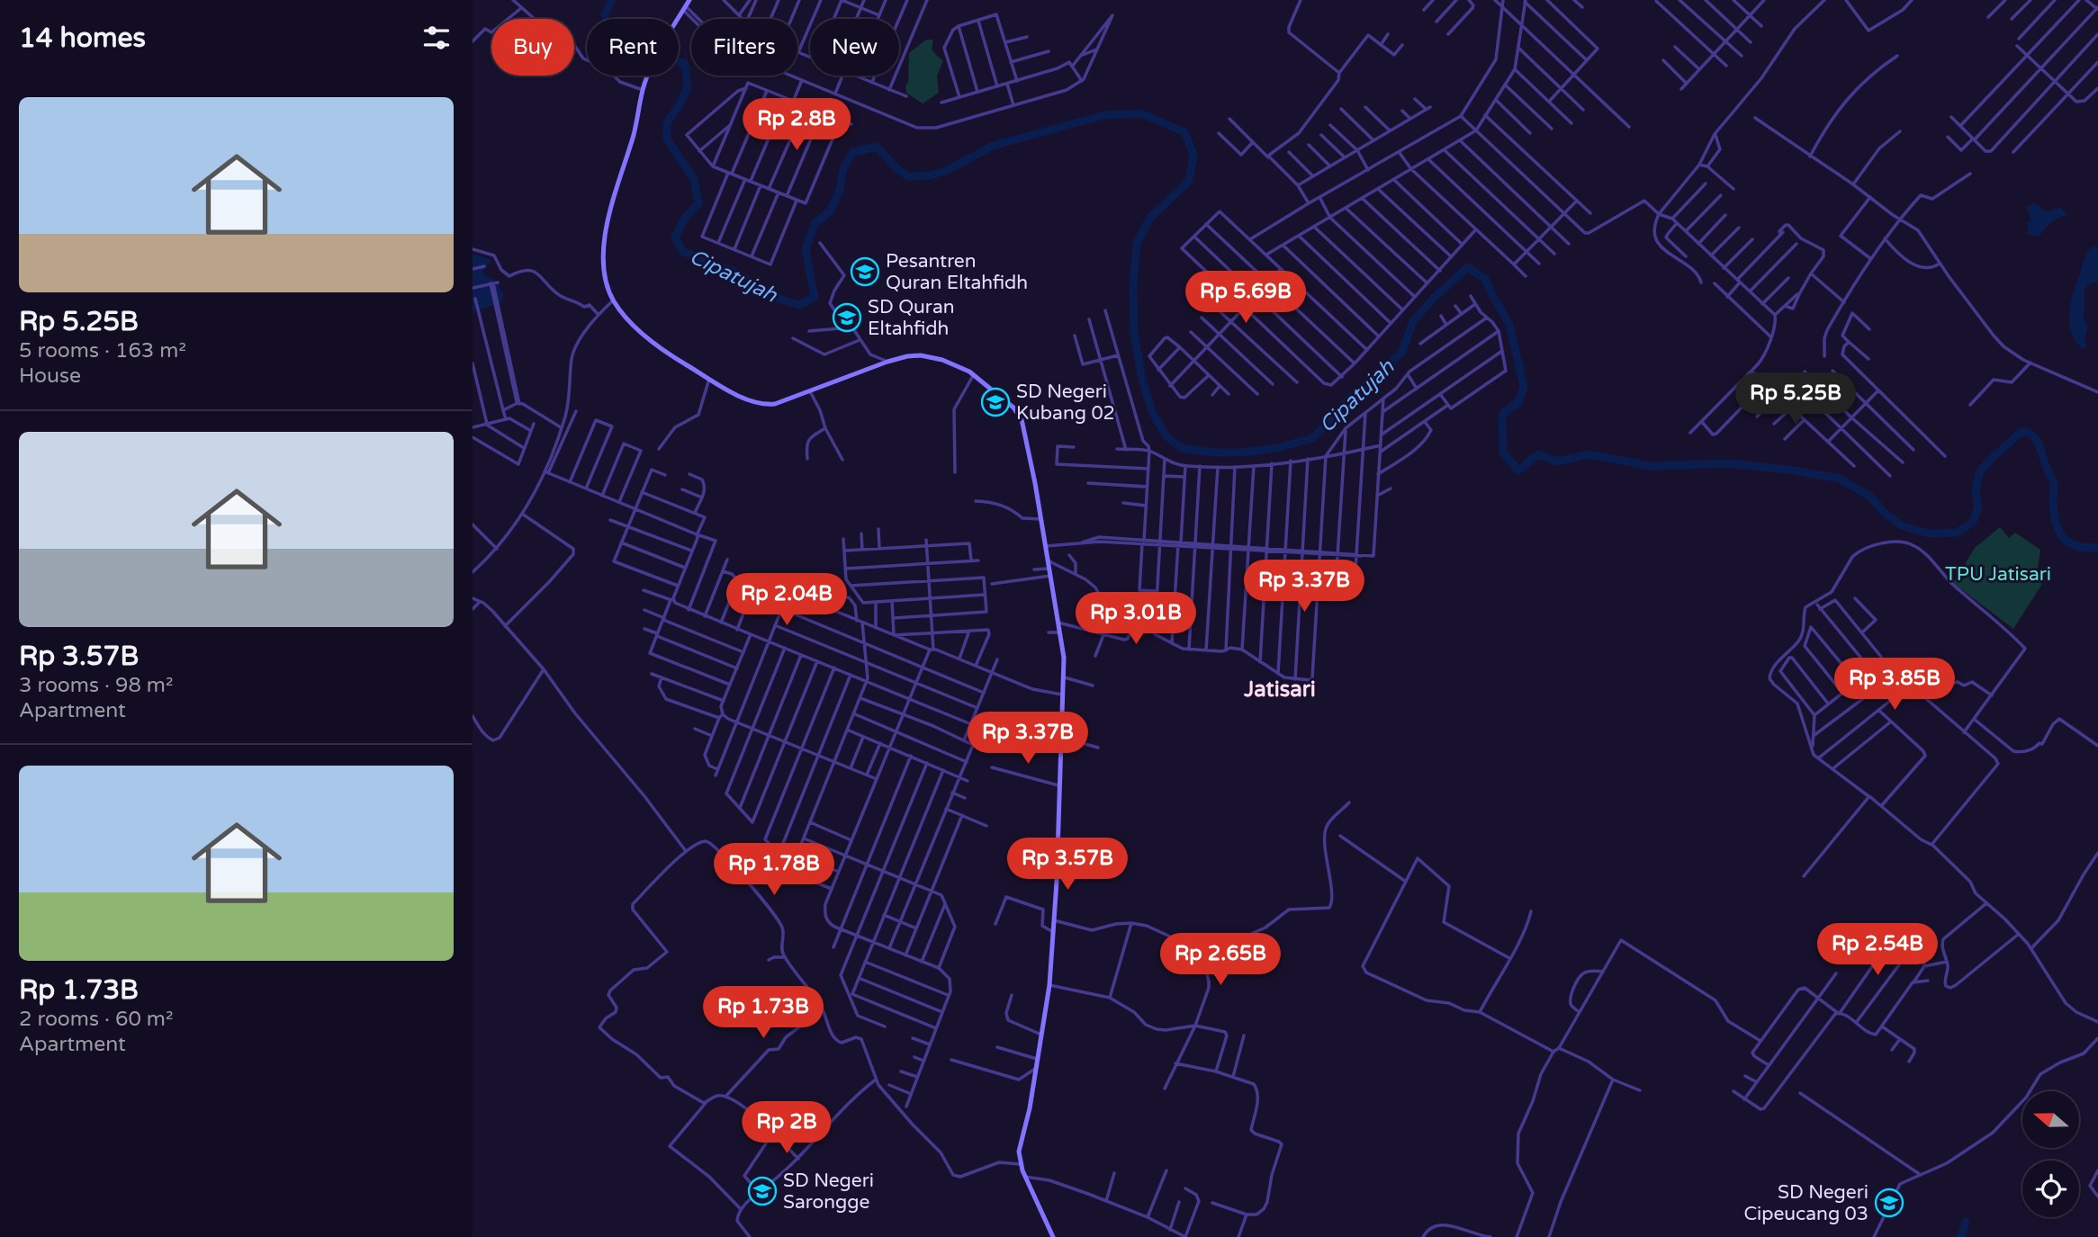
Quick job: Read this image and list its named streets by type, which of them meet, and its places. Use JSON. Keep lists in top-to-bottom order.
{
  "districts": ["Jatisari"],
  "water": ["Cipatujah"],
  "parks": ["TPU Jatisari"],
  "places": {
    "school or university": [
      "Pesantren Quran Eltahfidh",
      "SD Quran Eltahfidh",
      "SD Negeri Kubang 02",
      "SD Negeri Sarongge",
      "SD Negeri Cipeucang 03"
    ]
  },
  "north": "left",
  "page": {
    "heading": "14 homes",
    "chip": [
      "Buy",
      "Rent",
      "Filters",
      "New"
    ],
    "list": [
      {
        "name": "Rp 5.25B",
        "note": "5 rooms · 163 m² · House"
      },
      {
        "name": "Rp 3.57B",
        "note": "3 rooms · 98 m² · Apartment"
      },
      {
        "name": "Rp 1.73B",
        "note": "2 rooms · 60 m² · Apartment"
      }
    ],
    "price": [
      "Rp 2.8B",
      "Rp 5.69B",
      "Rp 5.25B",
      "Rp 3.37B",
      "Rp 2.04B",
      "Rp 3.01B",
      "Rp 3.85B",
      "Rp 3.37B",
      "Rp 3.57B",
      "Rp 1.78B",
      "Rp 2.54B",
      "Rp 2.65B",
      "Rp 1.73B",
      "Rp 2B"
    ]
  }
}
